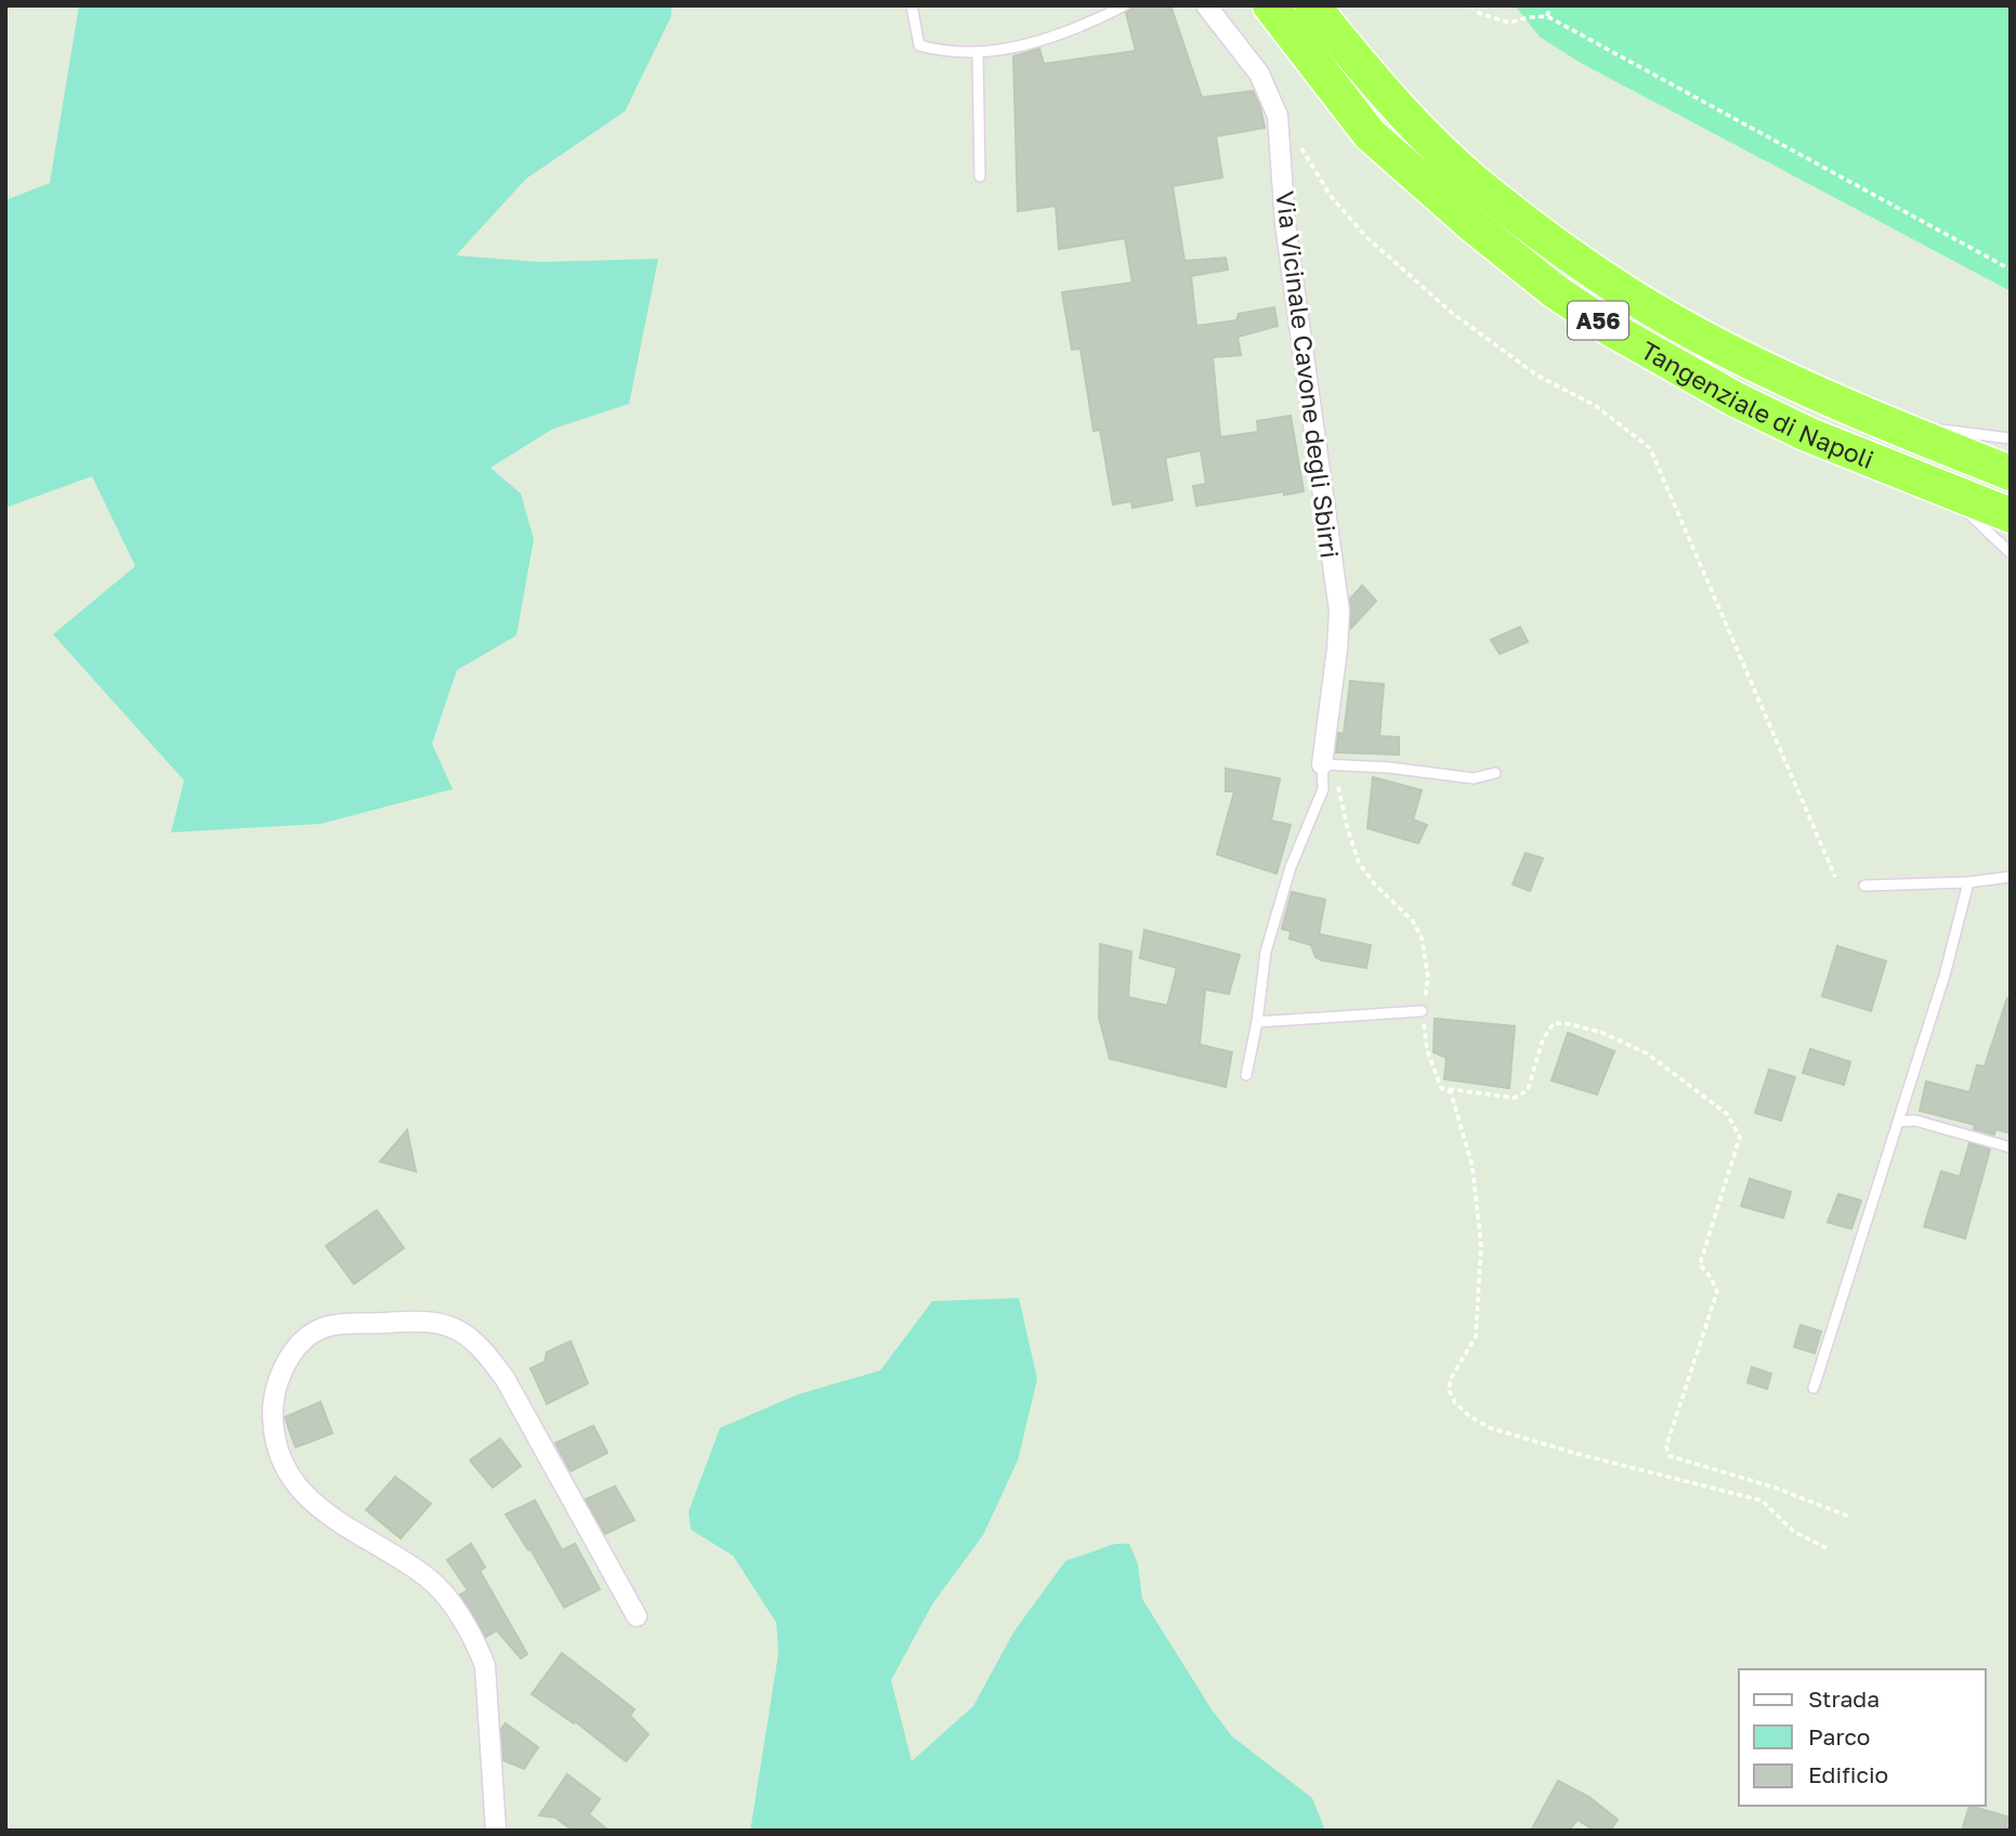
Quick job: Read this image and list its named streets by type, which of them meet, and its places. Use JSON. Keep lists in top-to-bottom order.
{
  "streets": {
    "highway": ["A56", "Tangenziale di Napoli"],
    "street": ["Via Vicinale Cavone degli Sbirri"]
  },
  "legend": ["Strada", "Parco", "Edificio"]
}
